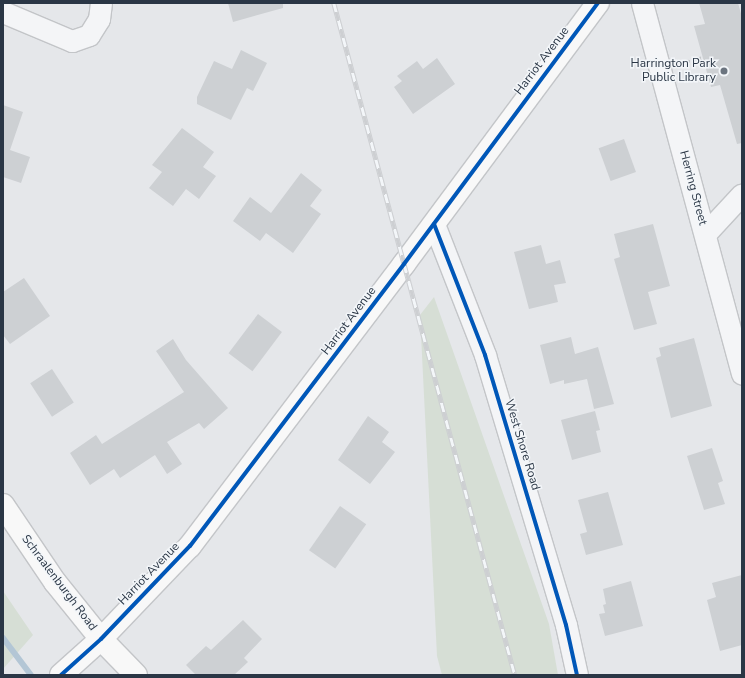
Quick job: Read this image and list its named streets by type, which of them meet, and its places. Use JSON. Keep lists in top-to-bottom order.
{
  "streets": {
    "street": [
      "Harriot Avenue",
      "Herring Street",
      "West Shore Road",
      "Schraalenburgh Road"
    ]
  },
  "crossings": [
    ["Harriot Avenue", "West Shore Road"],
    ["Harriot Avenue", "Schraalenburgh Road"]
  ],
  "places": ["Harrington Park Public Library"]
}
